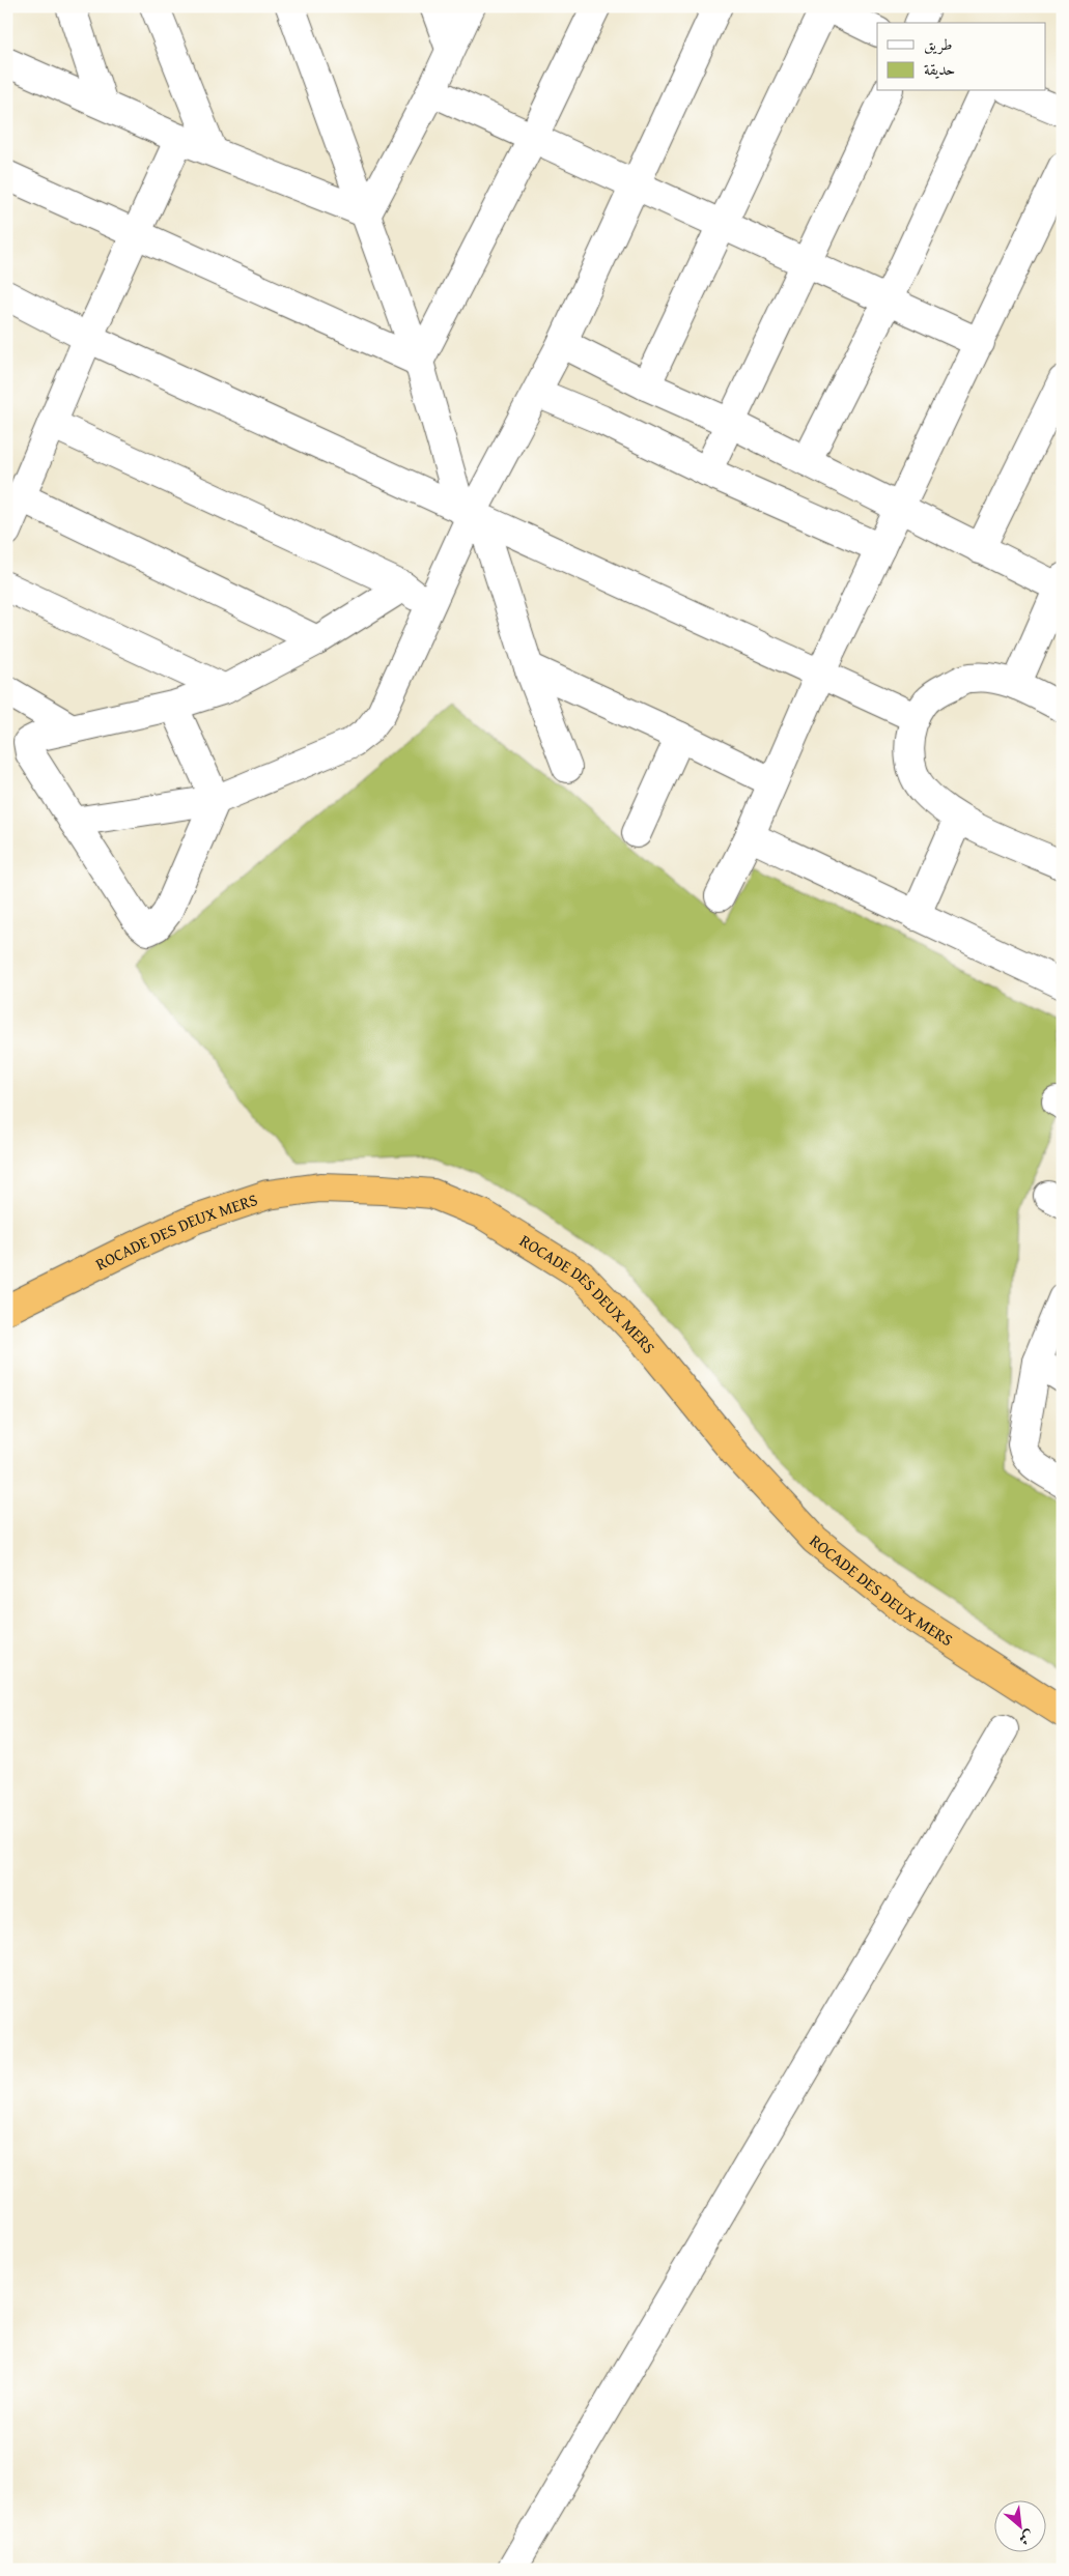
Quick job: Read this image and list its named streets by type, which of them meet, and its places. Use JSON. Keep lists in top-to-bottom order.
{
  "streets": {
    "highway": ["ROCADE DES DEUX MERS"]
  },
  "legend": ["طريق", "حديقة"],
  "north": "bottom right"
}
